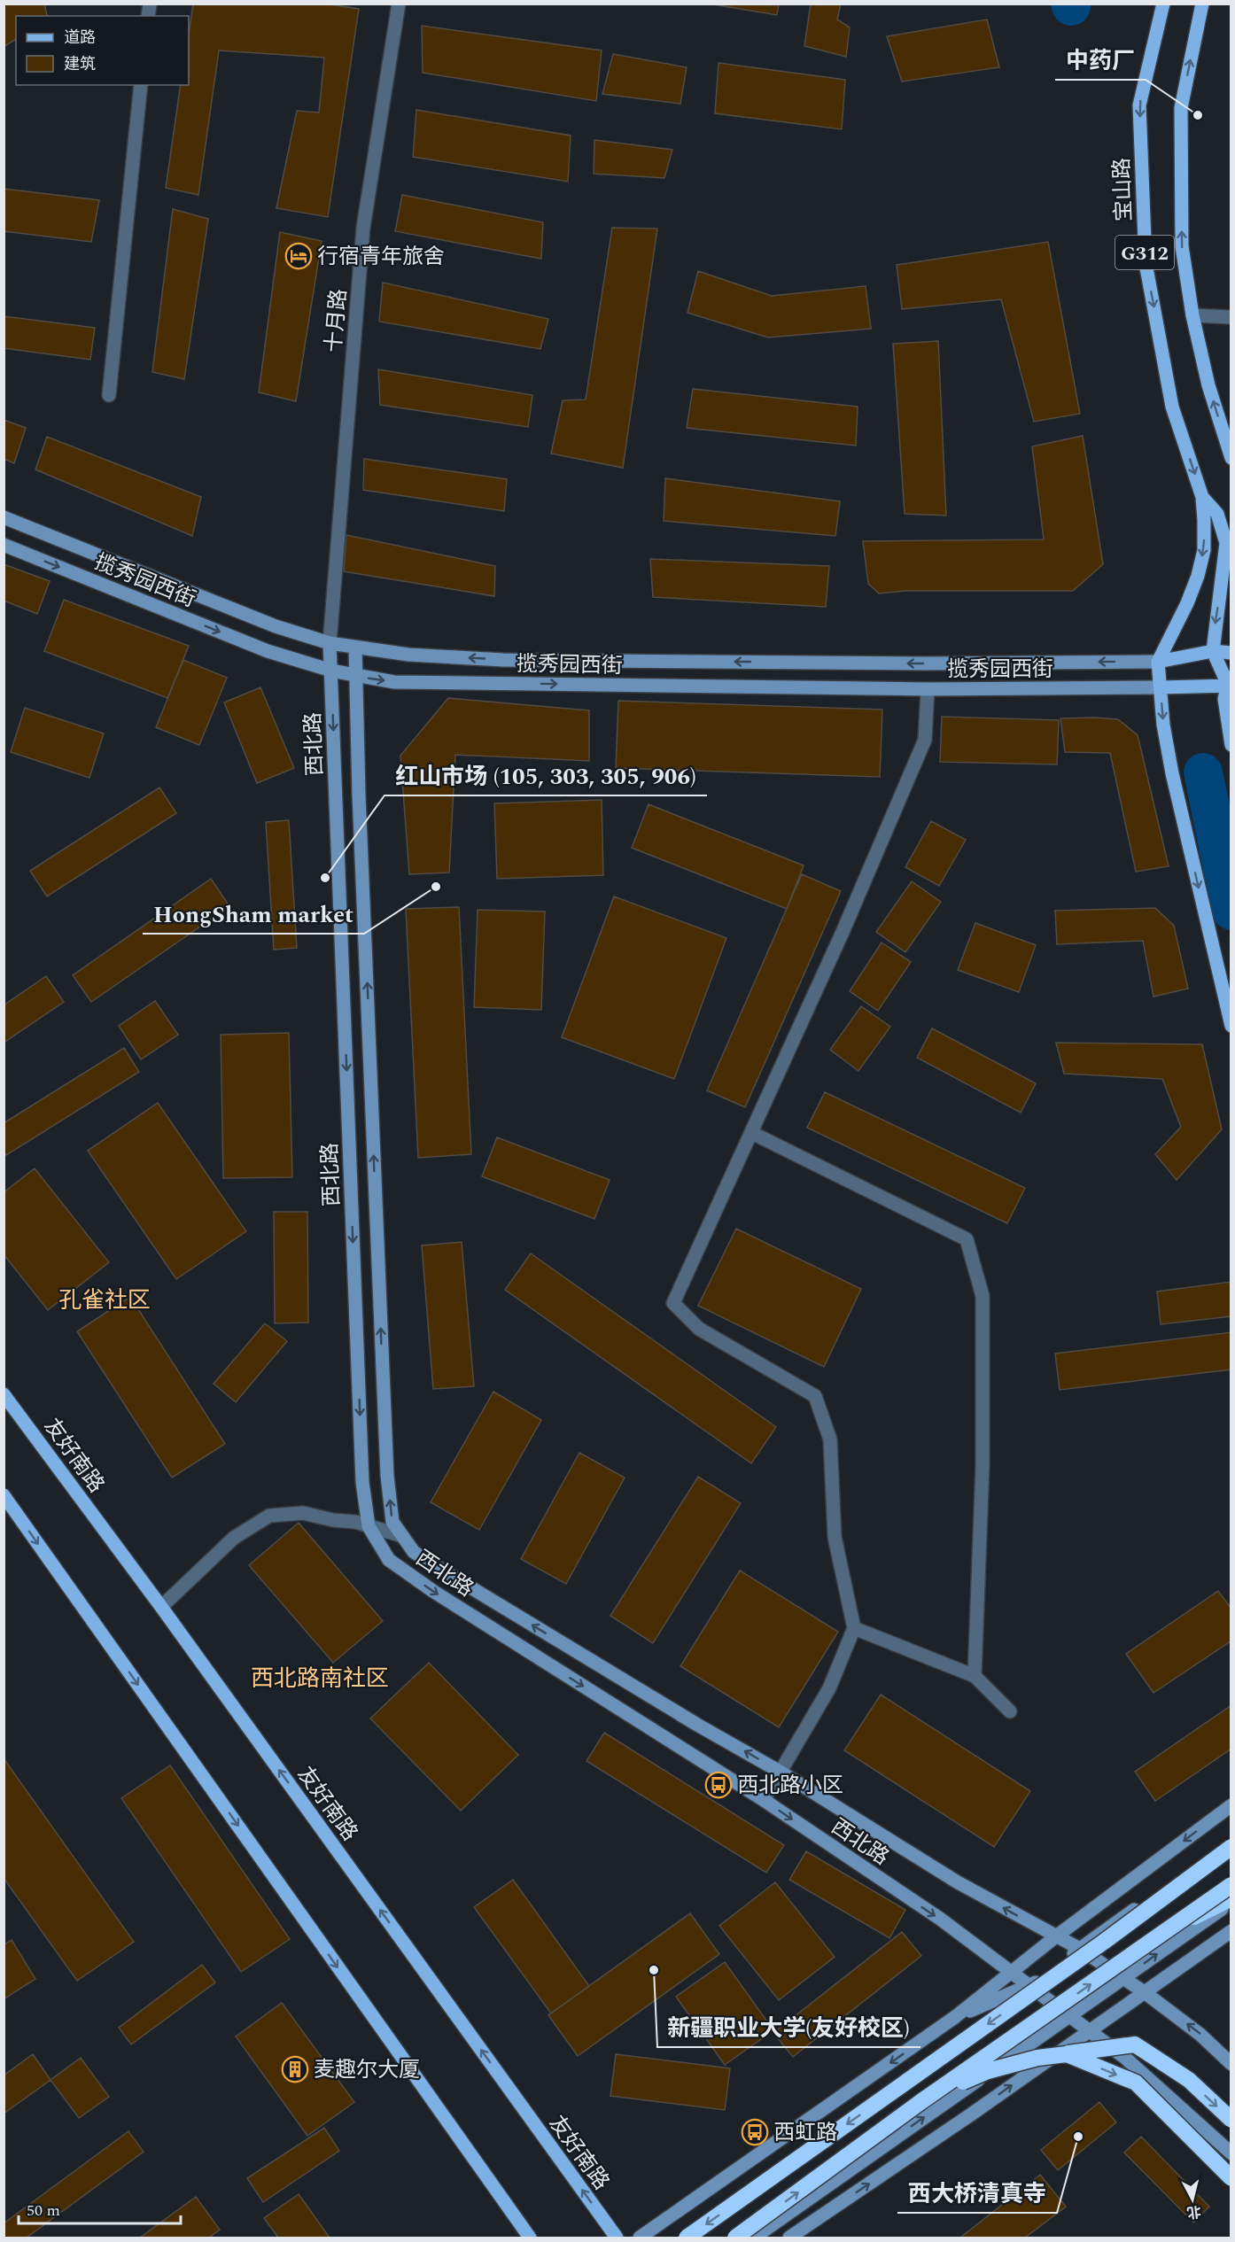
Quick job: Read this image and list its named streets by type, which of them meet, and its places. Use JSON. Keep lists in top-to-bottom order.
{
  "streets": {
    "main road": [
      "宝山路",
      "G312",
      "揽秀园西街",
      "西北路",
      "友好南路"
    ],
    "street": ["十月路"]
  },
  "crossings": [
    ["十月路", "揽秀园西街"],
    ["十月路", "西北路"],
    ["揽秀园西街", "西北路"]
  ],
  "districts": ["孔雀社区", "西北路南社区"],
  "places": {
    "other": [
      "中药厂",
      "红山市场 (105, 303, 305, 906)",
      "HongSham market",
      "新疆职业大学(友好校区)",
      "西大桥清真寺"
    ],
    "hotel": ["行宿青年旅舍"],
    "bus stop": ["西北路小区", "西虹路"],
    "building": ["麦趣尔大厦"]
  },
  "legend": ["道路", "建筑"],
  "scale_bar": "50 m",
  "north": "bottom"
}
